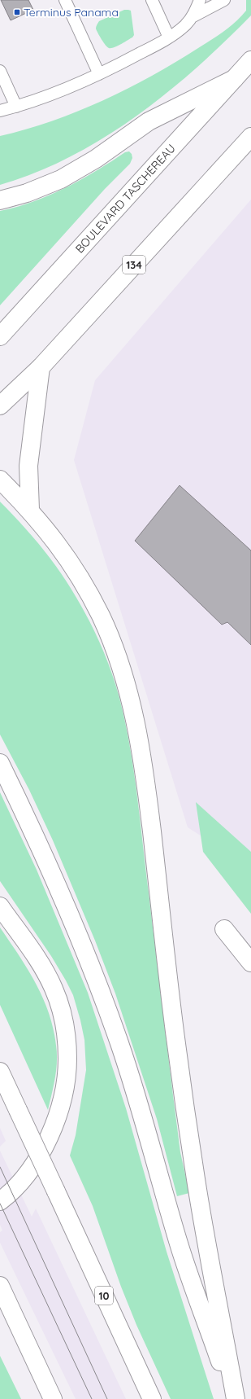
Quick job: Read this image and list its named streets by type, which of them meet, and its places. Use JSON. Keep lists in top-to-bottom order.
{
  "streets": {
    "main road": ["BOULEVARD TASCHEREAU", "134", "10"]
  },
  "places": {
    "transit": ["Terminus Panama"]
  }
}
